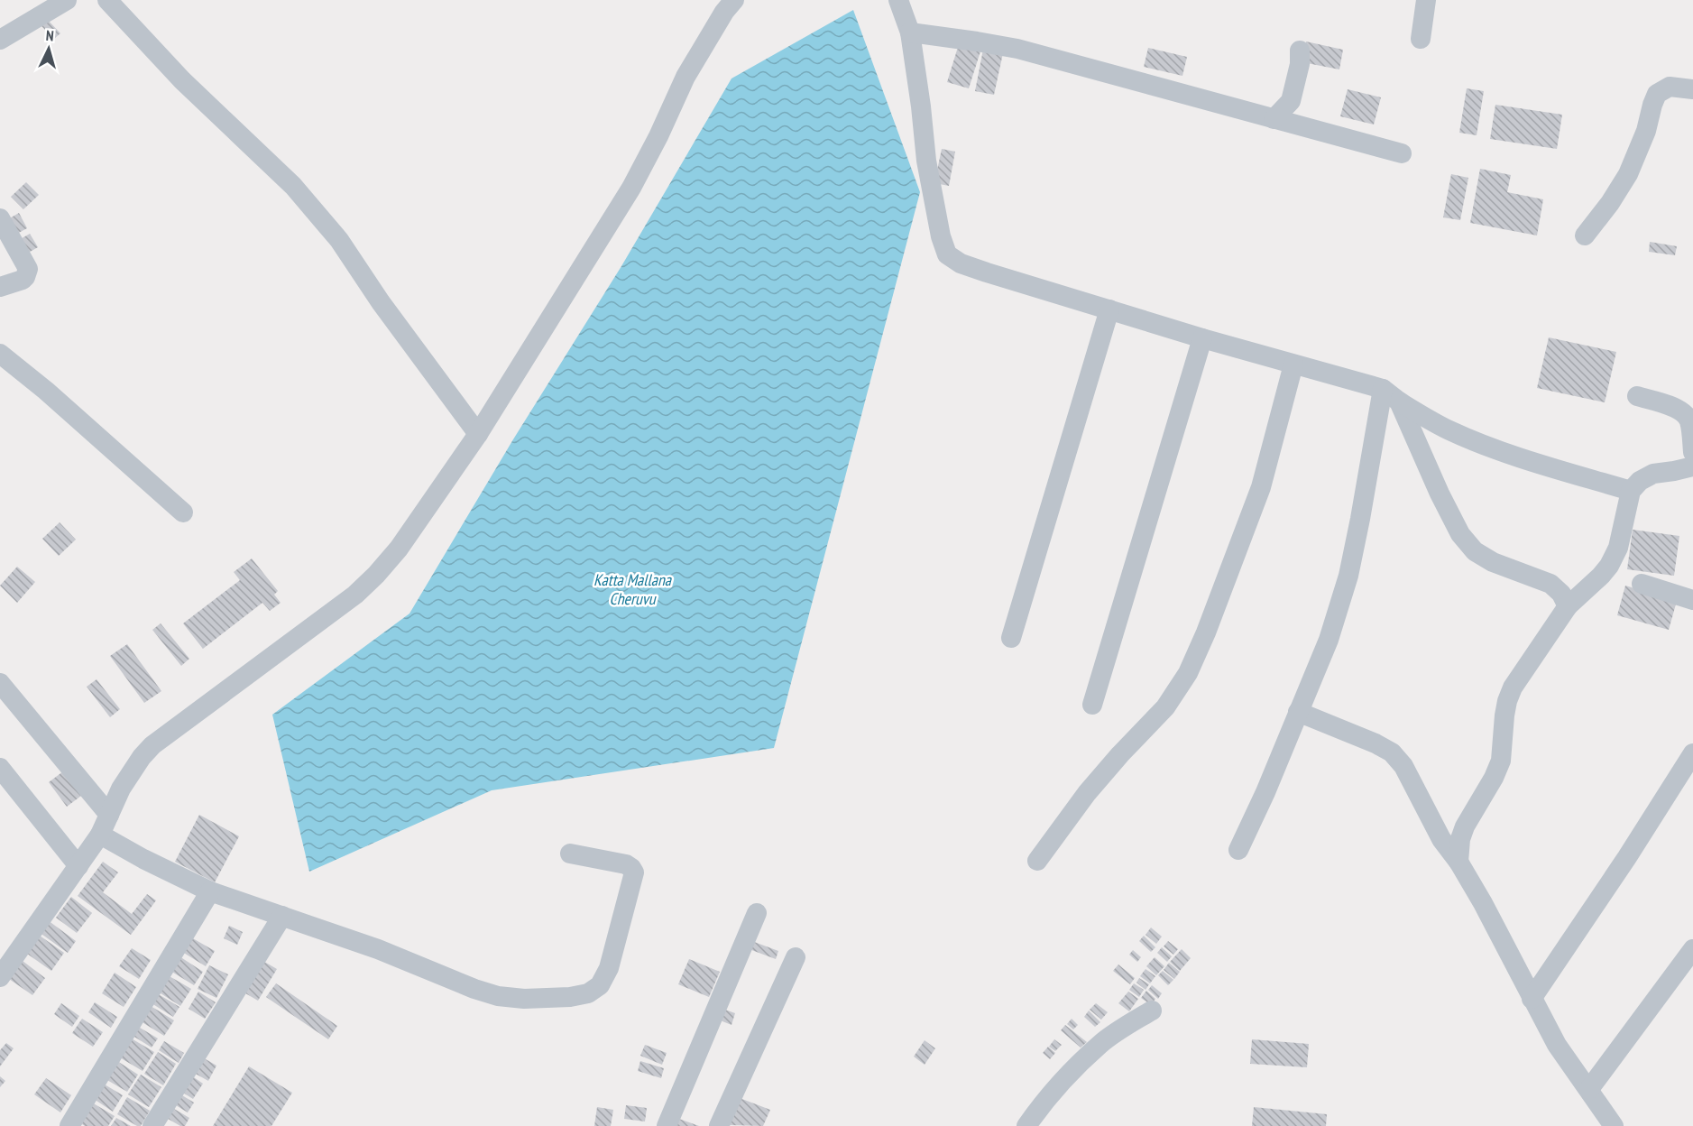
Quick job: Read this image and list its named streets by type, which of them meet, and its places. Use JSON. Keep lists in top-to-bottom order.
{
  "water": ["Katta Mallana Cheruvu"],
  "north": "top"
}
